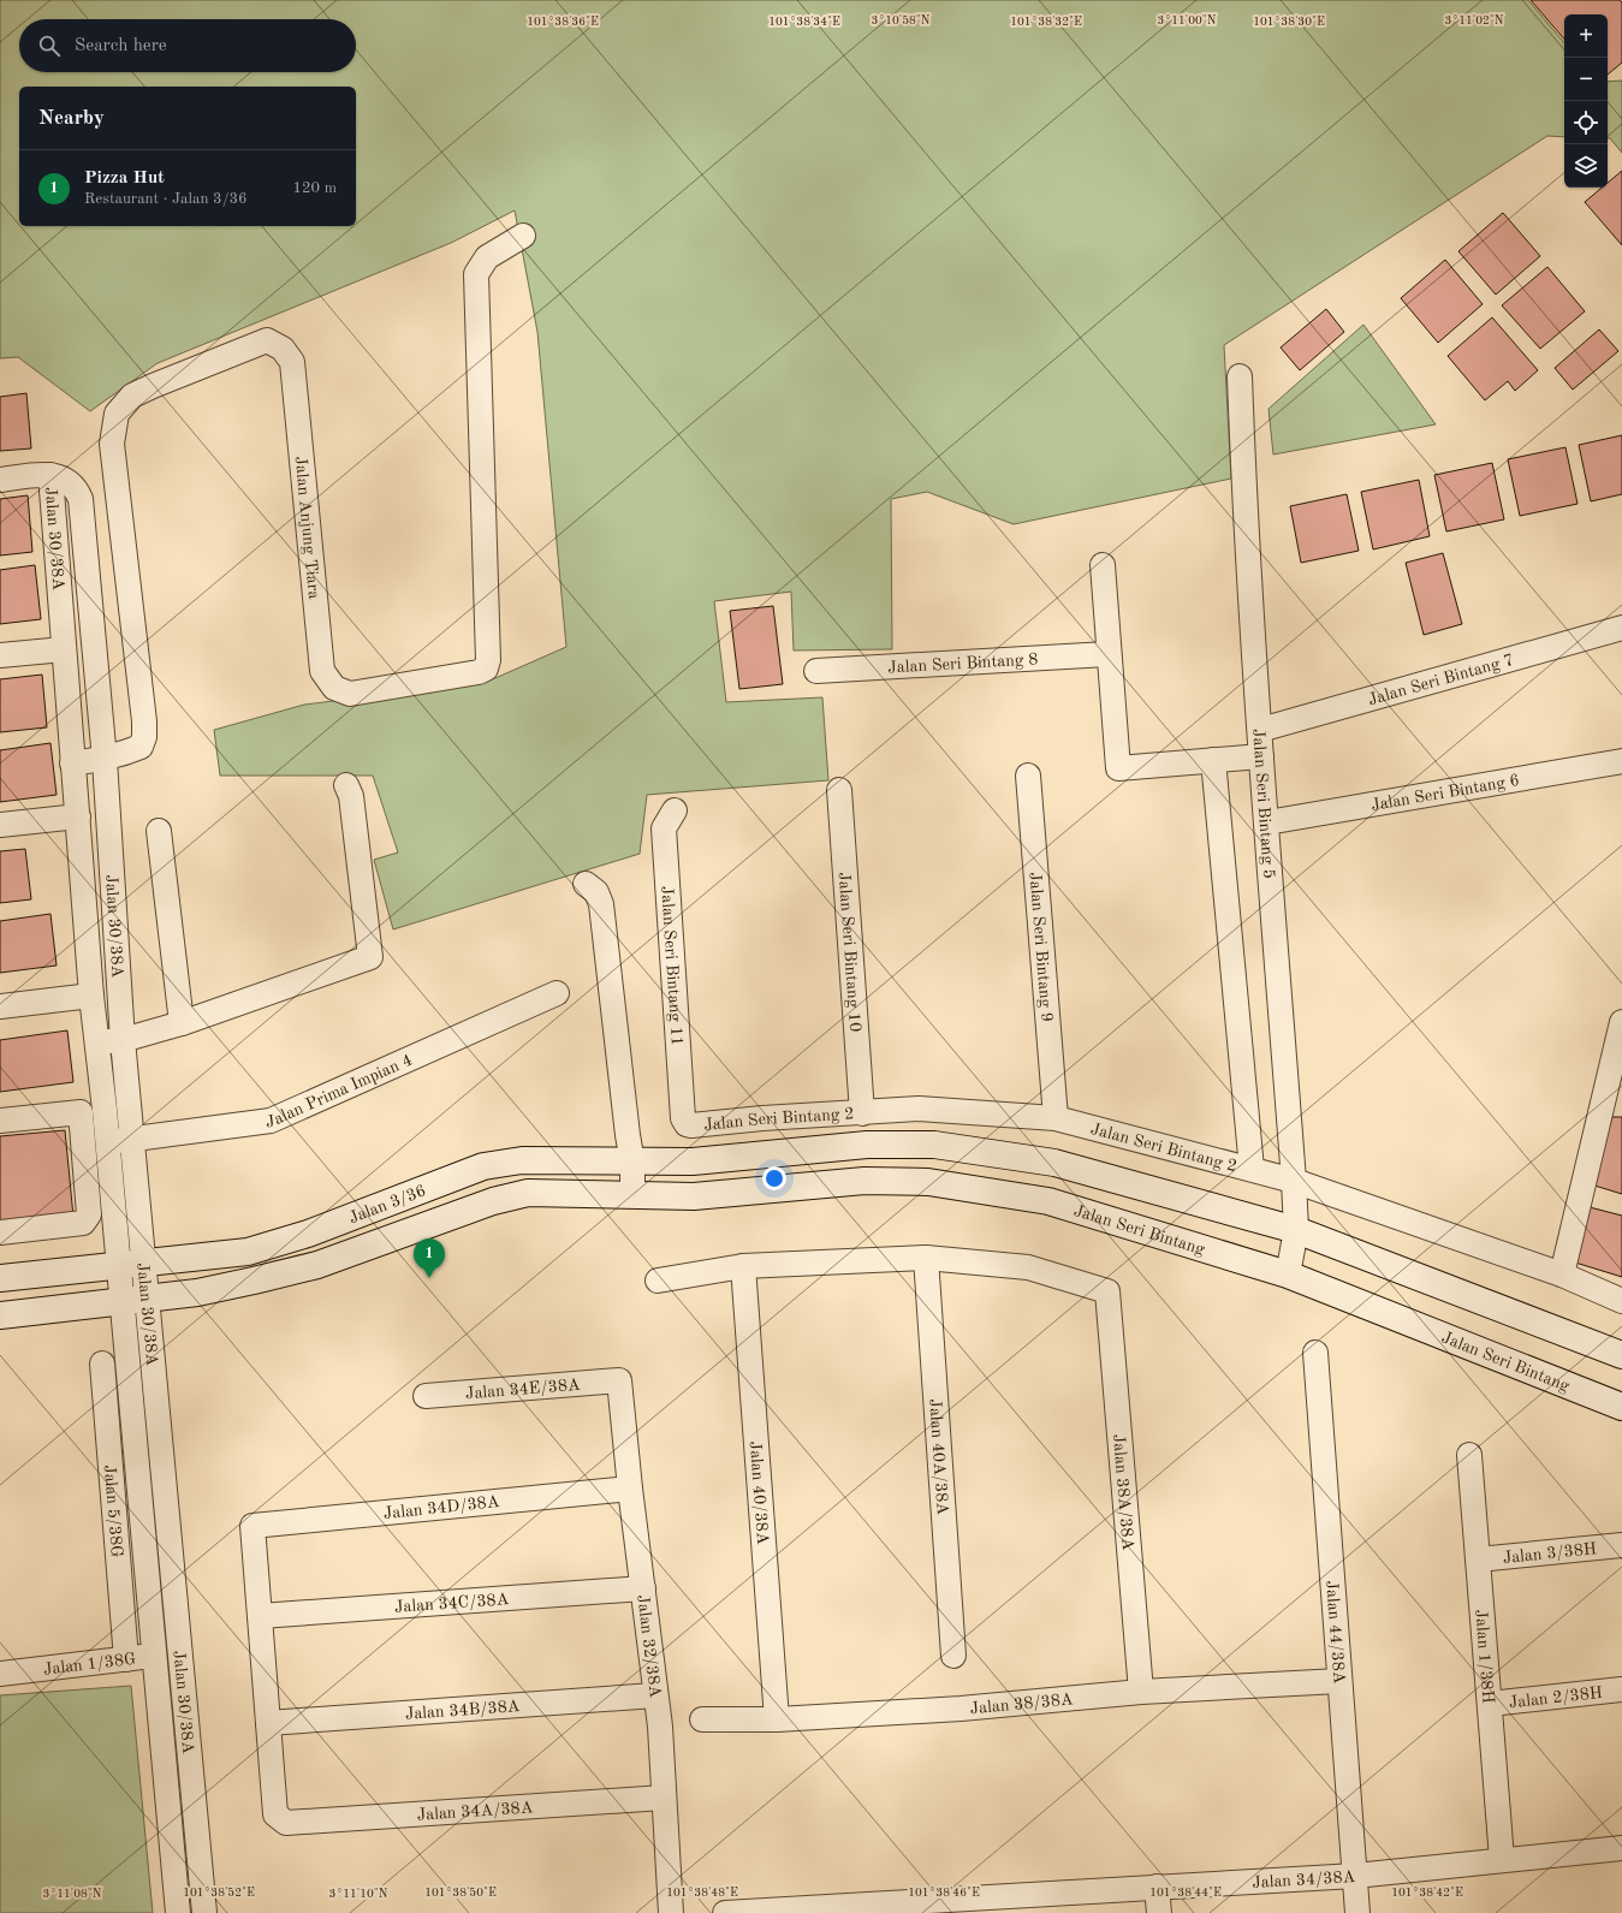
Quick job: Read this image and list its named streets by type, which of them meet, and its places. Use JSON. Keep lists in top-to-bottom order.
{
  "streets": {
    "street": [
      "Jalan Anjung Tiara",
      "Jalan 30/38A",
      "Jalan Seri Bintang 8",
      "Jalan Seri Bintang 7",
      "Jalan Seri Bintang 6",
      "Jalan Seri Bintang 5",
      "Jalan Seri Bintang 9",
      "Jalan Seri Bintang 10",
      "Jalan Seri Bintang 11",
      "Jalan Prima Impian 4",
      "Jalan Seri Bintang 2",
      "Jalan 3/36",
      "Jalan Seri Bintang",
      "Jalan 34E/38A",
      "Jalan 40A/38A",
      "Jalan 38A/38A",
      "Jalan 40/38A",
      "Jalan 34D/38A",
      "Jalan 5/38G",
      "Jalan 3/38H",
      "Jalan 34C/38A",
      "Jalan 44/38A",
      "Jalan 32/38A",
      "Jalan 1/38H",
      "Jalan 1/38G",
      "Jalan 2/38H",
      "Jalan 38/38A",
      "Jalan 34B/38A",
      "Jalan 34A/38A",
      "Jalan 34/38A"
    ]
  },
  "crossings": [
    ["Jalan Anjung Tiara", "Jalan 30/38A"],
    ["Jalan 30/38A", "Jalan Prima Impian 4"],
    ["Jalan 30/38A", "Jalan 3/36"],
    ["Jalan 30/38A", "Jalan 1/38G"],
    ["Jalan Seri Bintang 7", "Jalan Seri Bintang 5"],
    ["Jalan Seri Bintang 6", "Jalan Seri Bintang 5"],
    ["Jalan Seri Bintang 5", "Jalan Seri Bintang 2"],
    ["Jalan Seri Bintang 5", "Jalan Seri Bintang"],
    ["Jalan Seri Bintang 9", "Jalan Seri Bintang 2"],
    ["Jalan Seri Bintang 10", "Jalan Seri Bintang 2"],
    ["Jalan Seri Bintang 11", "Jalan Seri Bintang 2"],
    ["Jalan 3/36", "Jalan Seri Bintang"],
    ["Jalan 34E/38A", "Jalan 32/38A"],
    ["Jalan 40A/38A", "Jalan 38A/38A"],
    ["Jalan 38A/38A", "Jalan 38/38A"],
    ["Jalan 40/38A", "Jalan 38/38A"],
    ["Jalan 34D/38A", "Jalan 34C/38A"],
    ["Jalan 34D/38A", "Jalan 32/38A"],
    ["Jalan 5/38G", "Jalan 1/38G"],
    ["Jalan 3/38H", "Jalan 1/38H"],
    ["Jalan 34C/38A", "Jalan 32/38A"],
    ["Jalan 44/38A", "Jalan 38/38A"],
    ["Jalan 44/38A", "Jalan 34/38A"],
    ["Jalan 32/38A", "Jalan 34B/38A"],
    ["Jalan 32/38A", "Jalan 34A/38A"],
    ["Jalan 1/38H", "Jalan 2/38H"],
    ["Jalan 1/38H", "Jalan 34/38A"],
    ["Jalan 34B/38A", "Jalan 34A/38A"]
  ],
  "page": {
    "map_buttons": ["+", "−"],
    "search": "Search here",
    "heading": "Nearby",
    "list": [
      {
        "mark": "1",
        "name": "Pizza Hut",
        "note": "Restaurant · Jalan 3/36",
        "value": "120 m"
      }
    ],
    "pins": "1"
  },
  "coordinates": [
    "3°10'58\"N",
    "3°11'00\"N",
    "3°11'02\"N",
    "101°38'34\"E",
    "101°38'36\"E",
    "101°38'32\"E",
    "101°38'30\"E",
    "101°38'52\"E",
    "101°38'50\"E",
    "101°38'48\"E",
    "101°38'46\"E",
    "101°38'44\"E",
    "101°38'42\"E",
    "3°11'08\"N",
    "3°11'10\"N"
  ]
}
